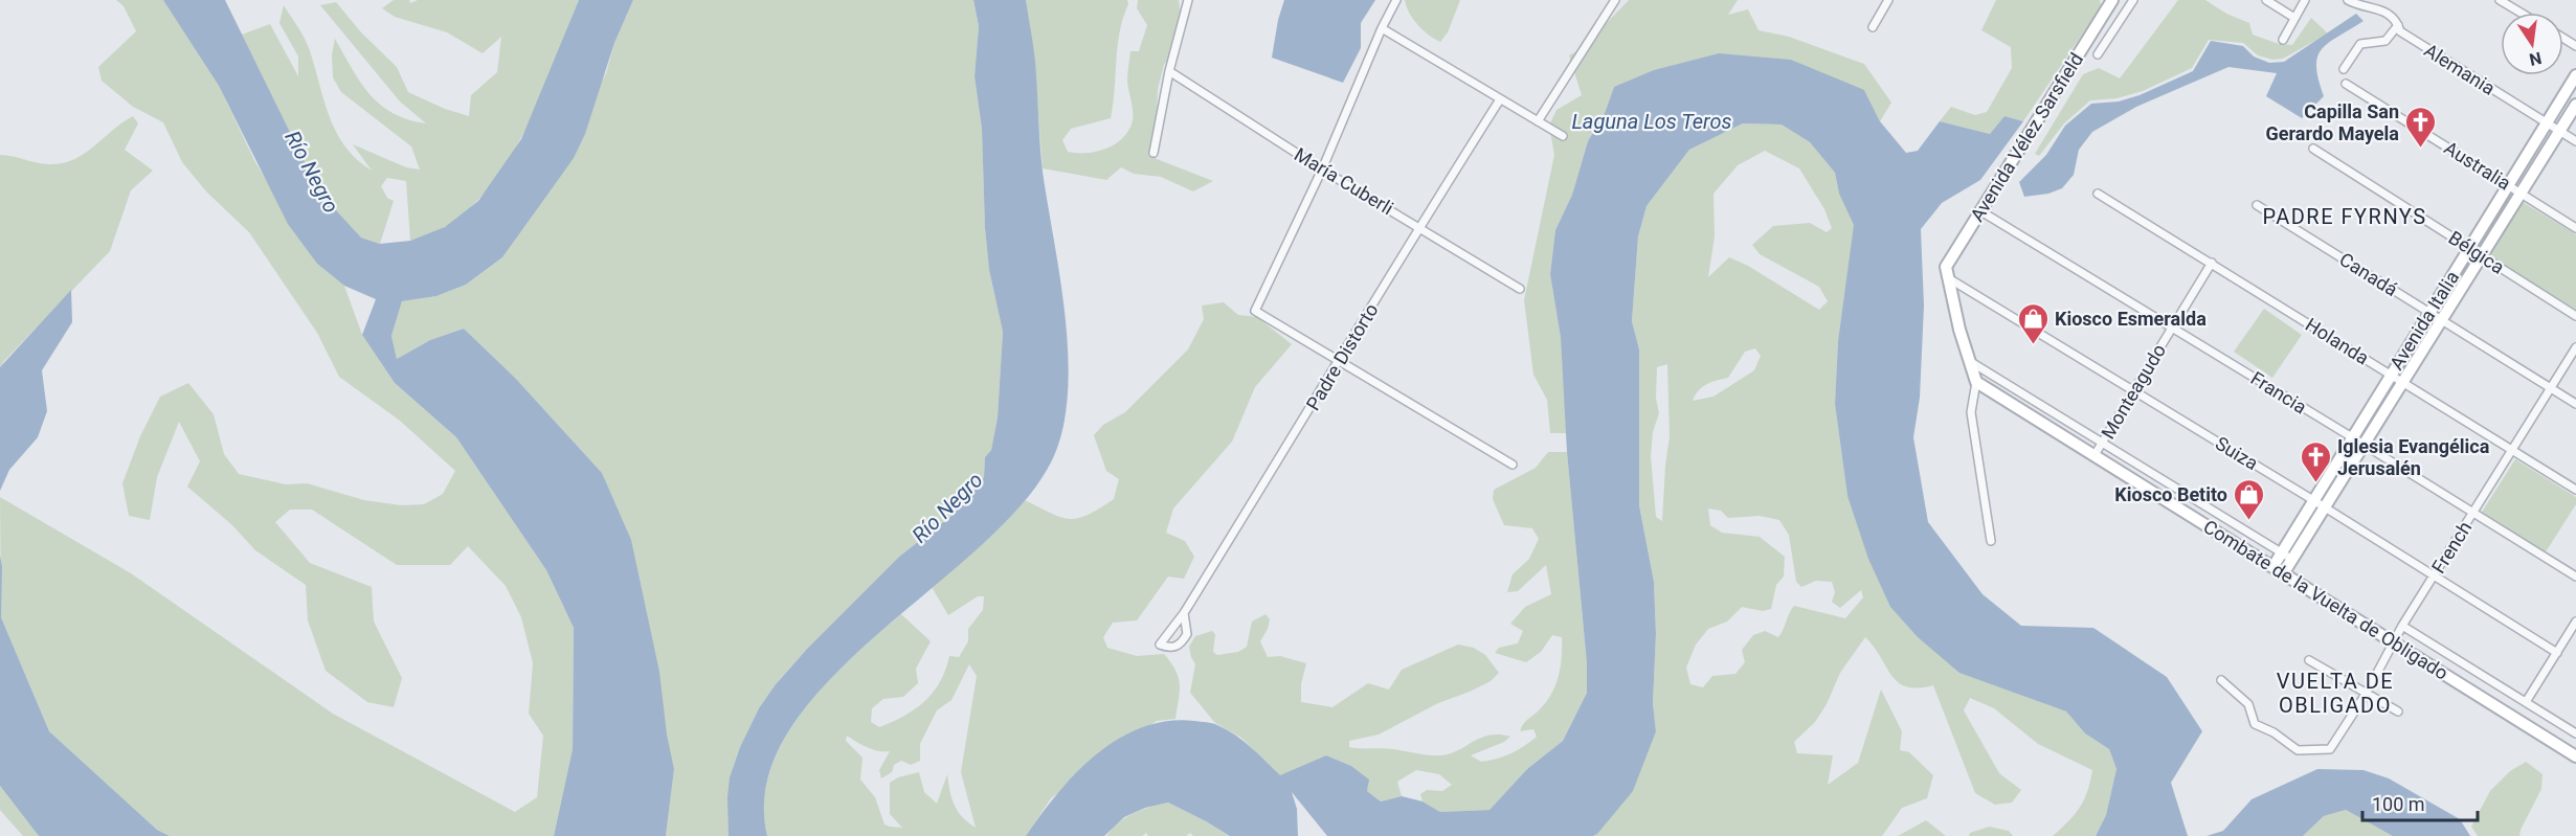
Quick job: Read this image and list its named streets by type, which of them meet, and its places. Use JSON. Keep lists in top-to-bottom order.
{
  "streets": {
    "main road": ["Avenida Vélez Sarsfield", "Avenida Italia", "Combate de la Vuelta de Obligado"],
    "street": [
      "Alemania",
      "Australia",
      "María Cuberli",
      "Bélgica",
      "Canadá",
      "Holanda",
      "Padre Distorto",
      "Monteagudo",
      "Francia",
      "Suiza",
      "French"
    ]
  },
  "crossings": [
    ["Alemania", "Avenida Italia"],
    ["Avenida Vélez Sarsfield", "Francia"],
    ["Avenida Vélez Sarsfield", "Suiza"],
    ["Australia", "Avenida Italia"],
    ["María Cuberli", "Padre Distorto"],
    ["Bélgica", "Avenida Italia"],
    ["Canadá", "Avenida Italia"],
    ["Canadá", "French"],
    ["Avenida Italia", "Holanda"],
    ["Avenida Italia", "Francia"],
    ["Avenida Italia", "Suiza"],
    ["Avenida Italia", "Combate de la Vuelta de Obligado"],
    ["Holanda", "Monteagudo"],
    ["Holanda", "French"],
    ["Monteagudo", "Francia"],
    ["Monteagudo", "Suiza"],
    ["Monteagudo", "Combate de la Vuelta de Obligado"],
    ["Francia", "French"],
    ["Suiza", "French"],
    ["French", "Combate de la Vuelta de Obligado"]
  ],
  "districts": ["PADRE FYRNYS", "VUELTA DE OBLIGADO"],
  "water": ["Laguna Los Teros", "Río Negro"],
  "places": {
    "church": ["Capilla San Gerardo Mayela", "Iglesia Evangélica Jerusalén"],
    "shop": ["Kiosco Esmeralda", "Kiosco Betito"]
  },
  "scale_bar": "100 m",
  "north": "bottom"
}
